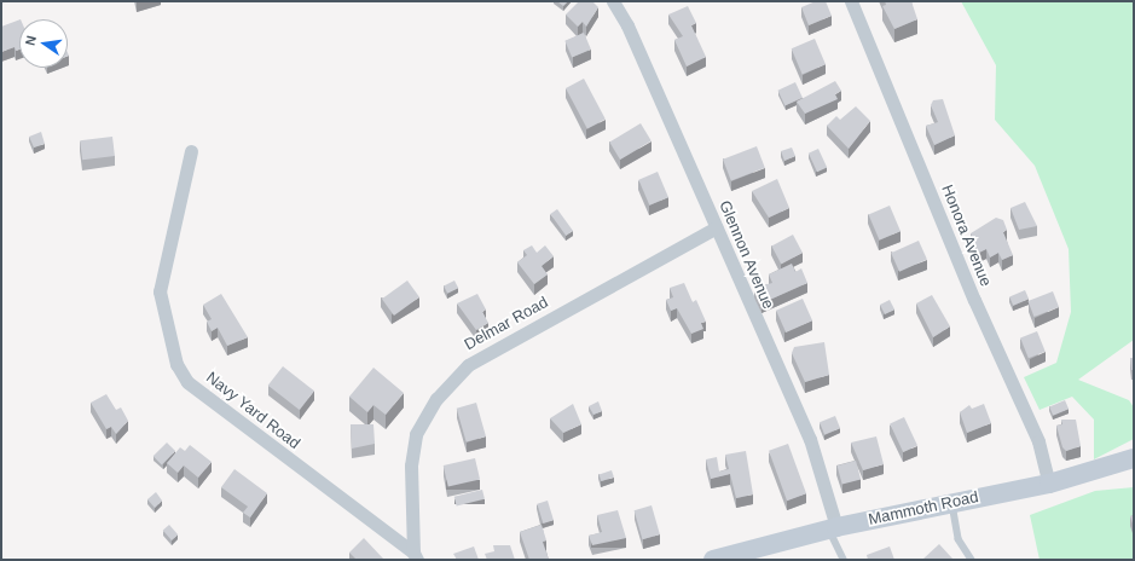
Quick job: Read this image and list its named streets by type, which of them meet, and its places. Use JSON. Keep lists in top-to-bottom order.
{
  "streets": {
    "main road": ["Mammoth Road"],
    "street": [
      "Honora Avenue",
      "Glennon Avenue",
      "Delmar Road",
      "Navy Yard Road"
    ]
  },
  "crossings": [
    ["Honora Avenue", "Mammoth Road"],
    ["Glennon Avenue", "Delmar Road"],
    ["Glennon Avenue", "Mammoth Road"],
    ["Delmar Road", "Navy Yard Road"]
  ],
  "north": "left"
}
